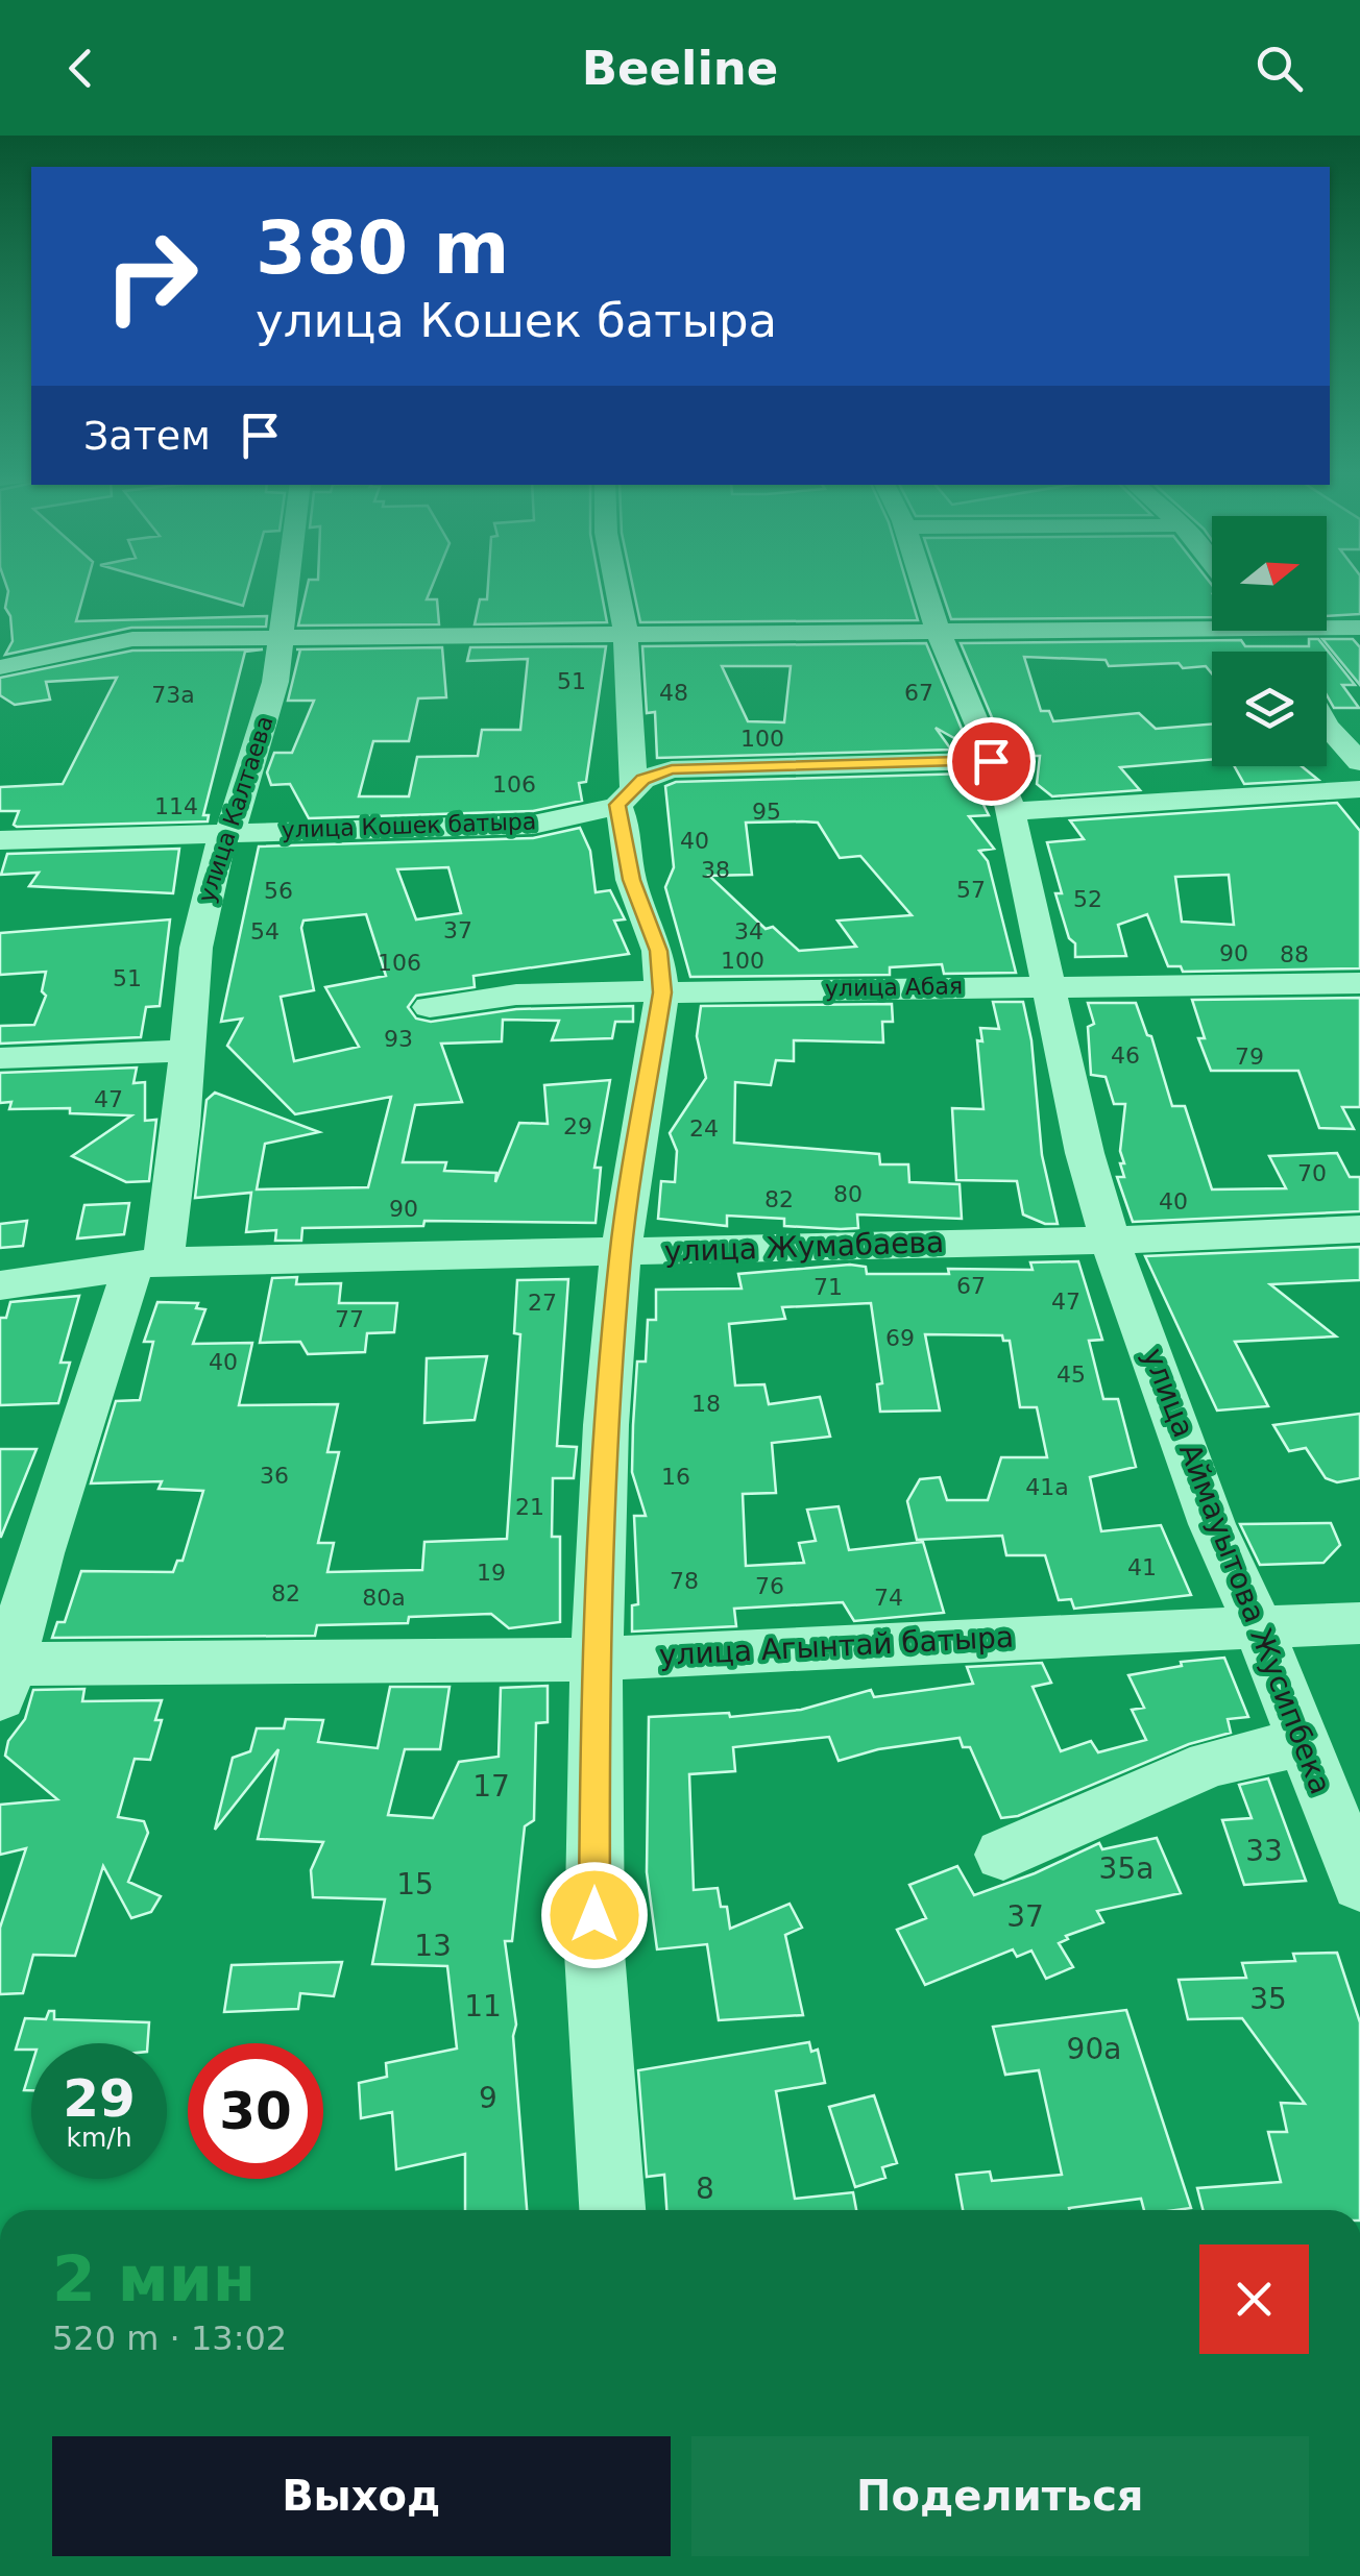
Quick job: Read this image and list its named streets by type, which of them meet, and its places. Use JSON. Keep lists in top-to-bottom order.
{
  "streets": {
    "street": [
      "улица Калтаева",
      "улица Кошек батыра",
      "улица Абая",
      "улица Жумабаева",
      "улица Аймауытова Жусипбека",
      "улица Агынтай батыра"
    ]
  },
  "crossings": [
    ["улица Калтаева", "улица Кошек батыра"],
    ["улица Калтаева", "улица Жумабаева"],
    ["улица Калтаева", "улица Агынтай батыра"],
    ["улица Кошек батыра", "улица Аймауытова Жусипбека"],
    ["улица Абая", "улица Аймауытова Жусипбека"],
    ["улица Жумабаева", "улица Аймауытова Жусипбека"],
    ["улица Аймауытова Жусипбека", "улица Агынтай батыра"]
  ],
  "house_numbers": [
    "51",
    "48",
    "67",
    "73а",
    "100",
    "106",
    "114",
    "95",
    "40",
    "38",
    "57",
    "56",
    "52",
    "37",
    "54",
    "34",
    "90",
    "88",
    "100",
    "106",
    "51",
    "93",
    "46",
    "79",
    "47",
    "29",
    "24",
    "70",
    "80",
    "82",
    "40",
    "90",
    "67",
    "71",
    "47",
    "27",
    "77",
    "69",
    "40",
    "45",
    "18",
    "36",
    "16",
    "41а",
    "21",
    "41",
    "19",
    "78",
    "76",
    "82",
    "80а",
    "74",
    "17",
    "33",
    "35а",
    "15",
    "37",
    "13",
    "35",
    "11",
    "90а",
    "9",
    "8"
  ],
  "north": "right",
  "page": {
    "header": "Beeline",
    "turn": ["380 m", "улица Кошек батыра"],
    "then": "Затем",
    "speed": "29 km/h",
    "limit": "30",
    "heading": ["2 мин", "520 m · 13:02"],
    "buttons": ["Выход", "Поделиться"]
  }
}
